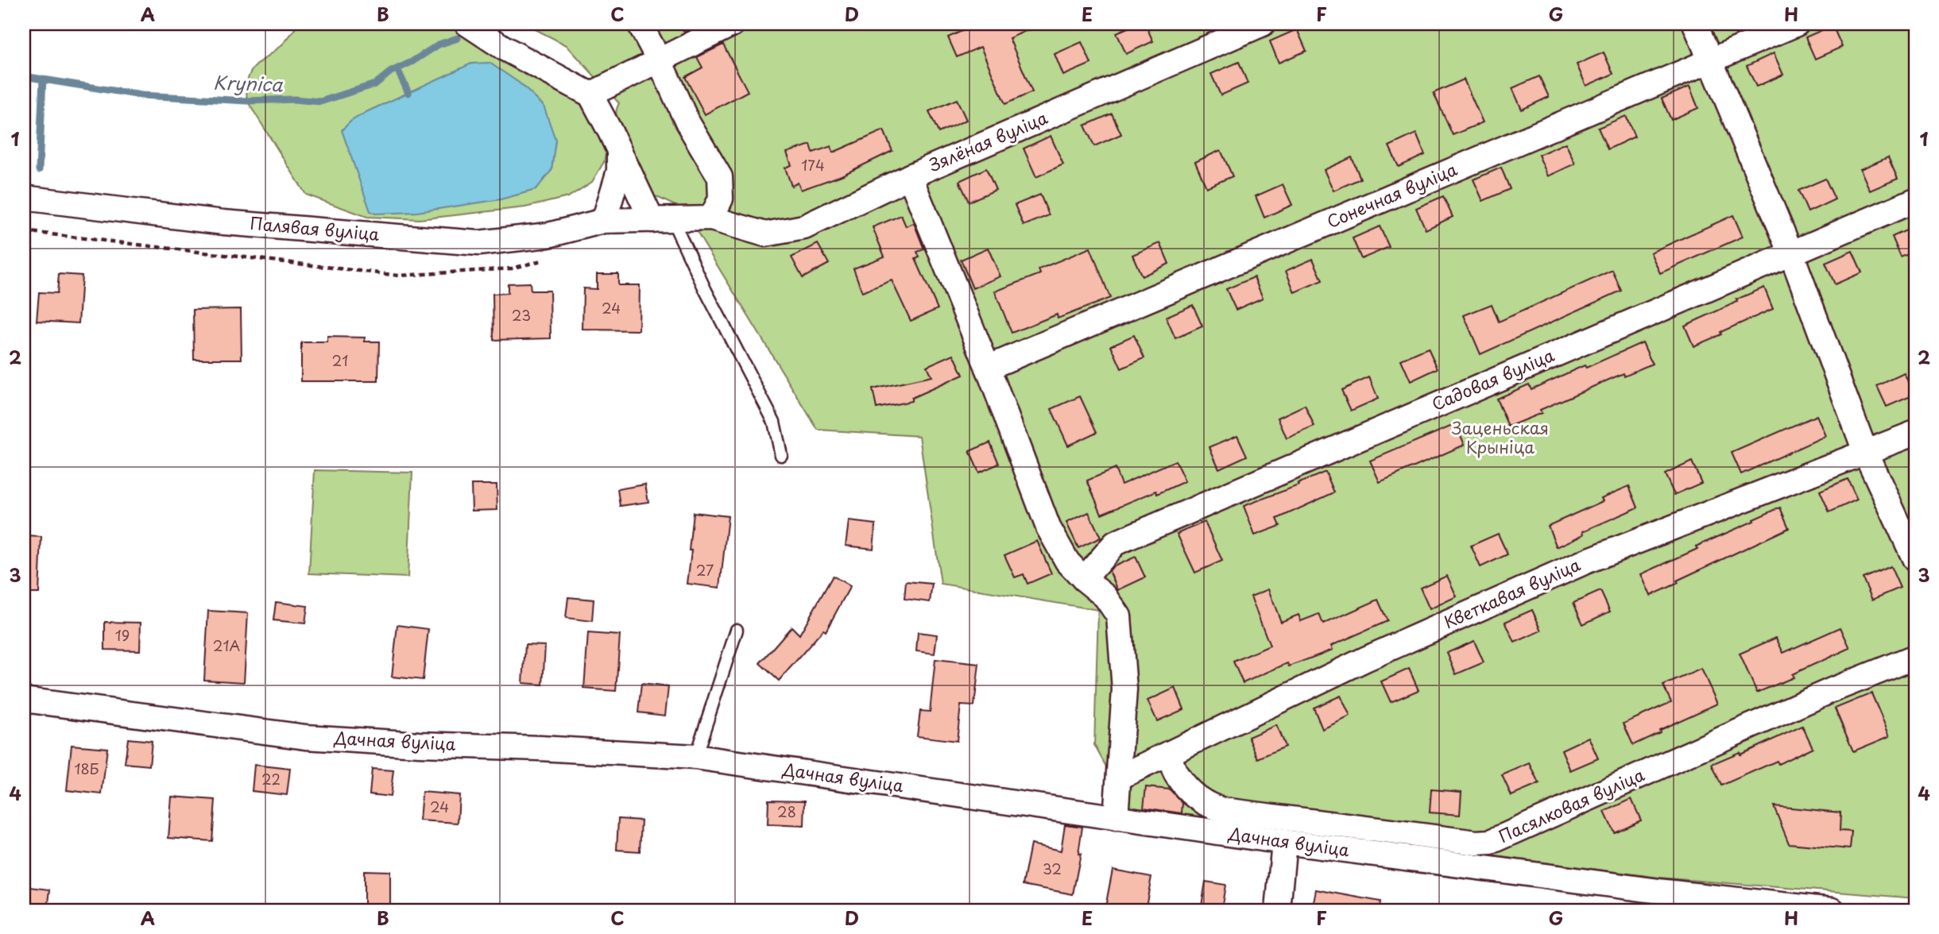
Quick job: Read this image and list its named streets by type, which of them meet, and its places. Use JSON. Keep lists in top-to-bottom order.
{
  "streets": {
    "street": [
      "Зялёная вуліца",
      "Сонечная вуліца",
      "Палявая вуліца",
      "Садовая вуліца",
      "Кветкавая вуліца",
      "Дачная вуліца",
      "Пасялковая вуліца"
    ]
  },
  "crossings": [
    ["Зялёная вуліца", "Палявая вуліца"],
    ["Кветкавая вуліца", "Пасялковая вуліца"]
  ],
  "water": ["Krynica"],
  "parks": ["Заценьская Крыніца"],
  "house_numbers": [
    "174",
    "24",
    "23",
    "21",
    "27",
    "19",
    "21А",
    "18Б",
    "22",
    "24",
    "28",
    "32"
  ],
  "grid": {
    "columns": [
      "A",
      "B",
      "C",
      "D",
      "E",
      "F",
      "G",
      "H"
    ],
    "rows": [
      "1",
      "2",
      "3",
      "4"
    ]
  }
}
